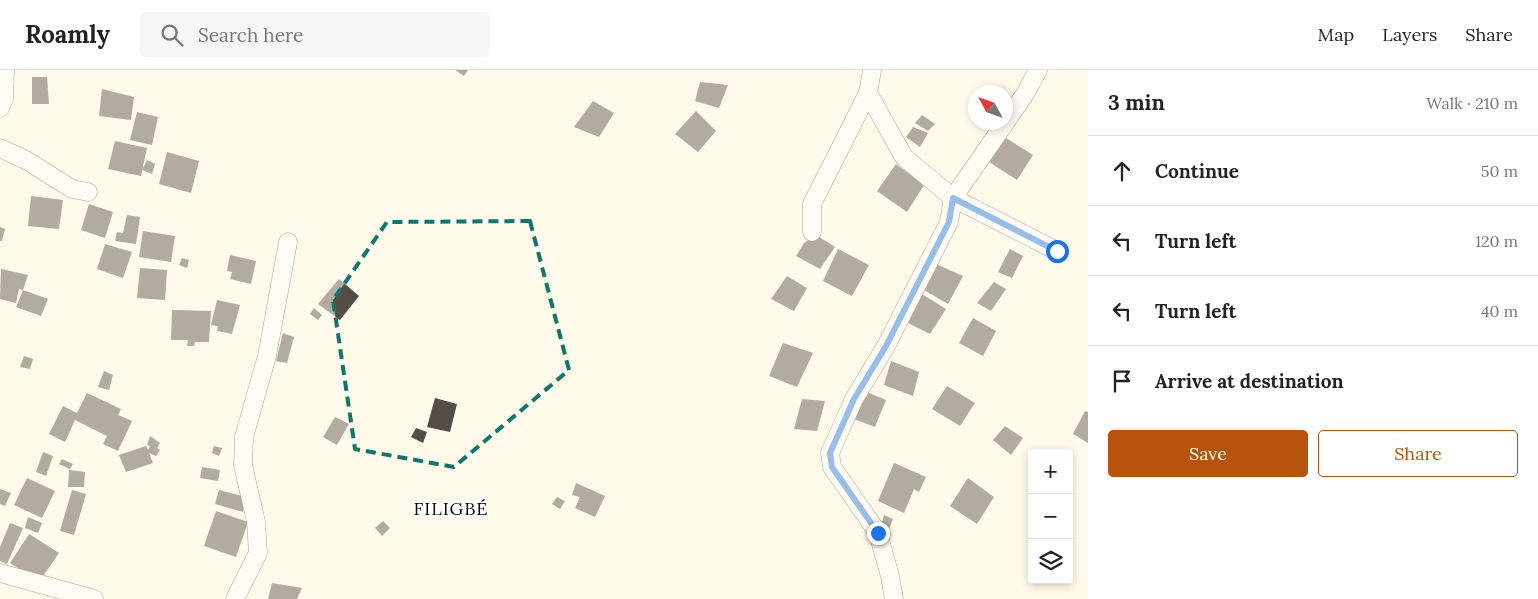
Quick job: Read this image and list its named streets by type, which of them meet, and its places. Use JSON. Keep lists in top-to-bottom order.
{
  "districts": ["FILIGBÉ"],
  "north": "top left",
  "page": {
    "header": "Roamly",
    "search": "Search here",
    "nav": ["Map", "Layers", "Share"],
    "heading": ["3 min", "Walk · 210 m"],
    "list": [
      ["Continue", "50 m"],
      ["Turn left", "120 m"],
      ["Turn left", "40 m"],
      "Arrive at destination"
    ],
    "buttons": ["Save", "Share"],
    "map_buttons": ["+", "−"]
  }
}
